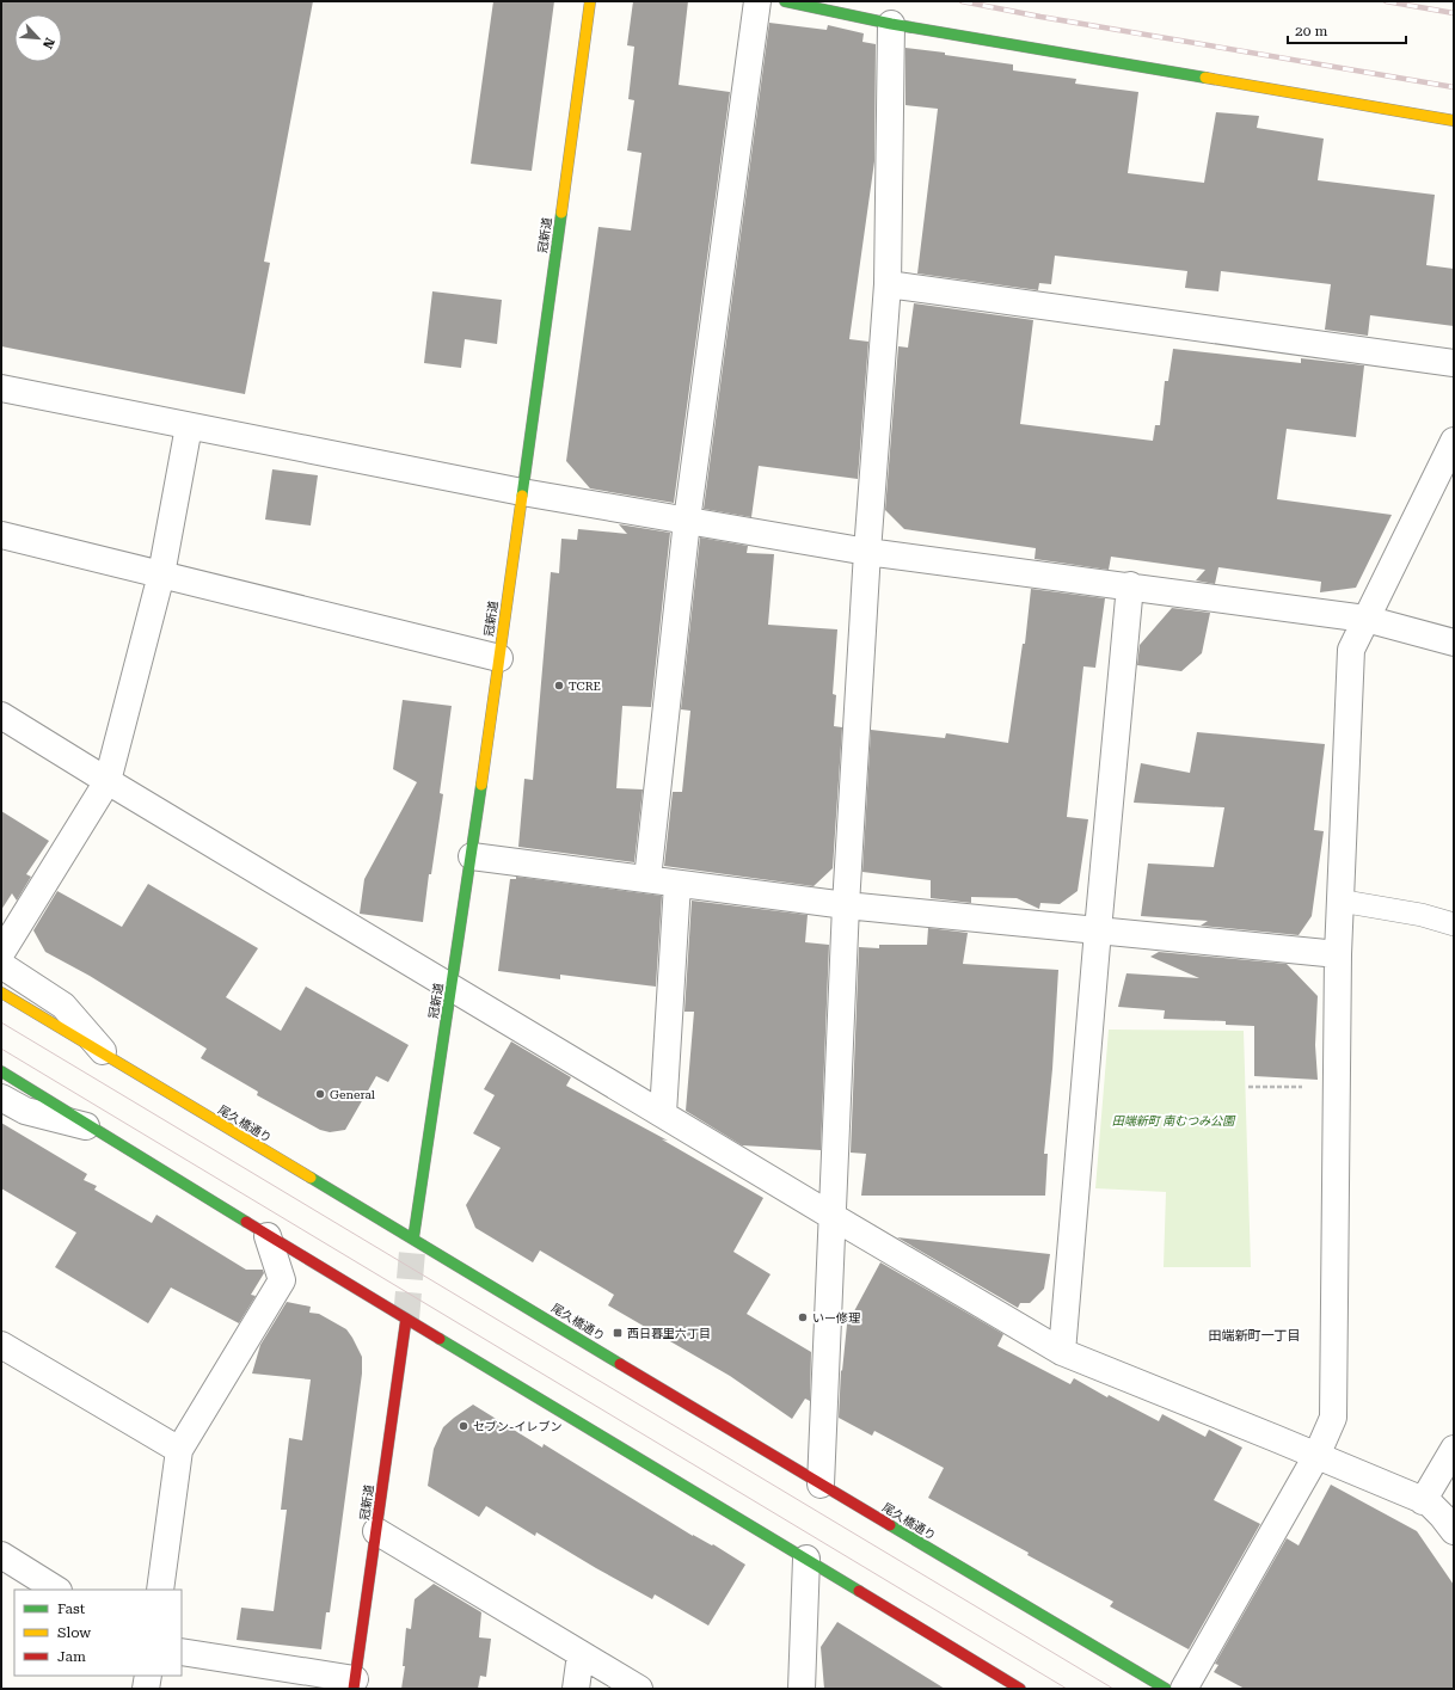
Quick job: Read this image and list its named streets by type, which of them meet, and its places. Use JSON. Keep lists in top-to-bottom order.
{
  "streets": {
    "main road": ["冠新道", "尾久橋通り"]
  },
  "crossings": [
    ["冠新道", "尾久橋通り"]
  ],
  "districts": ["田端新町一丁目"],
  "parks": ["田端新町 南むつみ公園"],
  "places": {
    "other": [
      "TCRE",
      "General",
      "いー修理",
      "セブン-イレブン"
    ],
    "transit": ["西日暮里六丁目"]
  },
  "legend": ["Fast", "Slow", "Jam"],
  "scale_bar": "20 m",
  "north": "bottom right"
}
